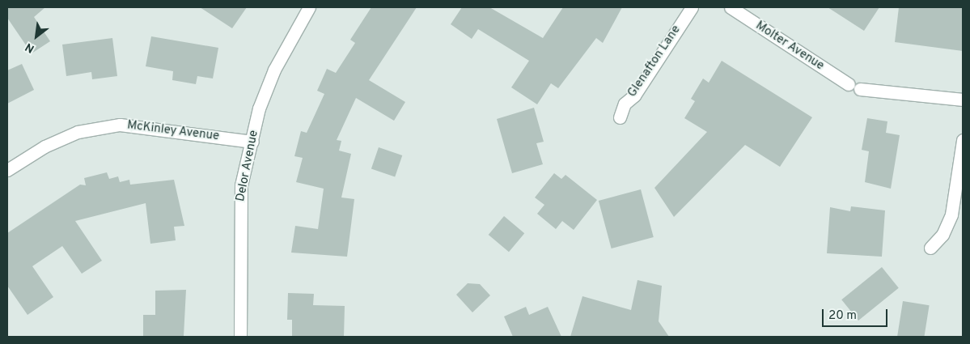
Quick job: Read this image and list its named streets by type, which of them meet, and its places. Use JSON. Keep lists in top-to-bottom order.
{
  "streets": {
    "street": [
      "Molter Avenue",
      "Glenafton Lane",
      "McKinley Avenue",
      "Delor Avenue"
    ]
  },
  "crossings": [
    ["McKinley Avenue", "Delor Avenue"]
  ],
  "scale_bar": "20 m",
  "north": "bottom left"
}
